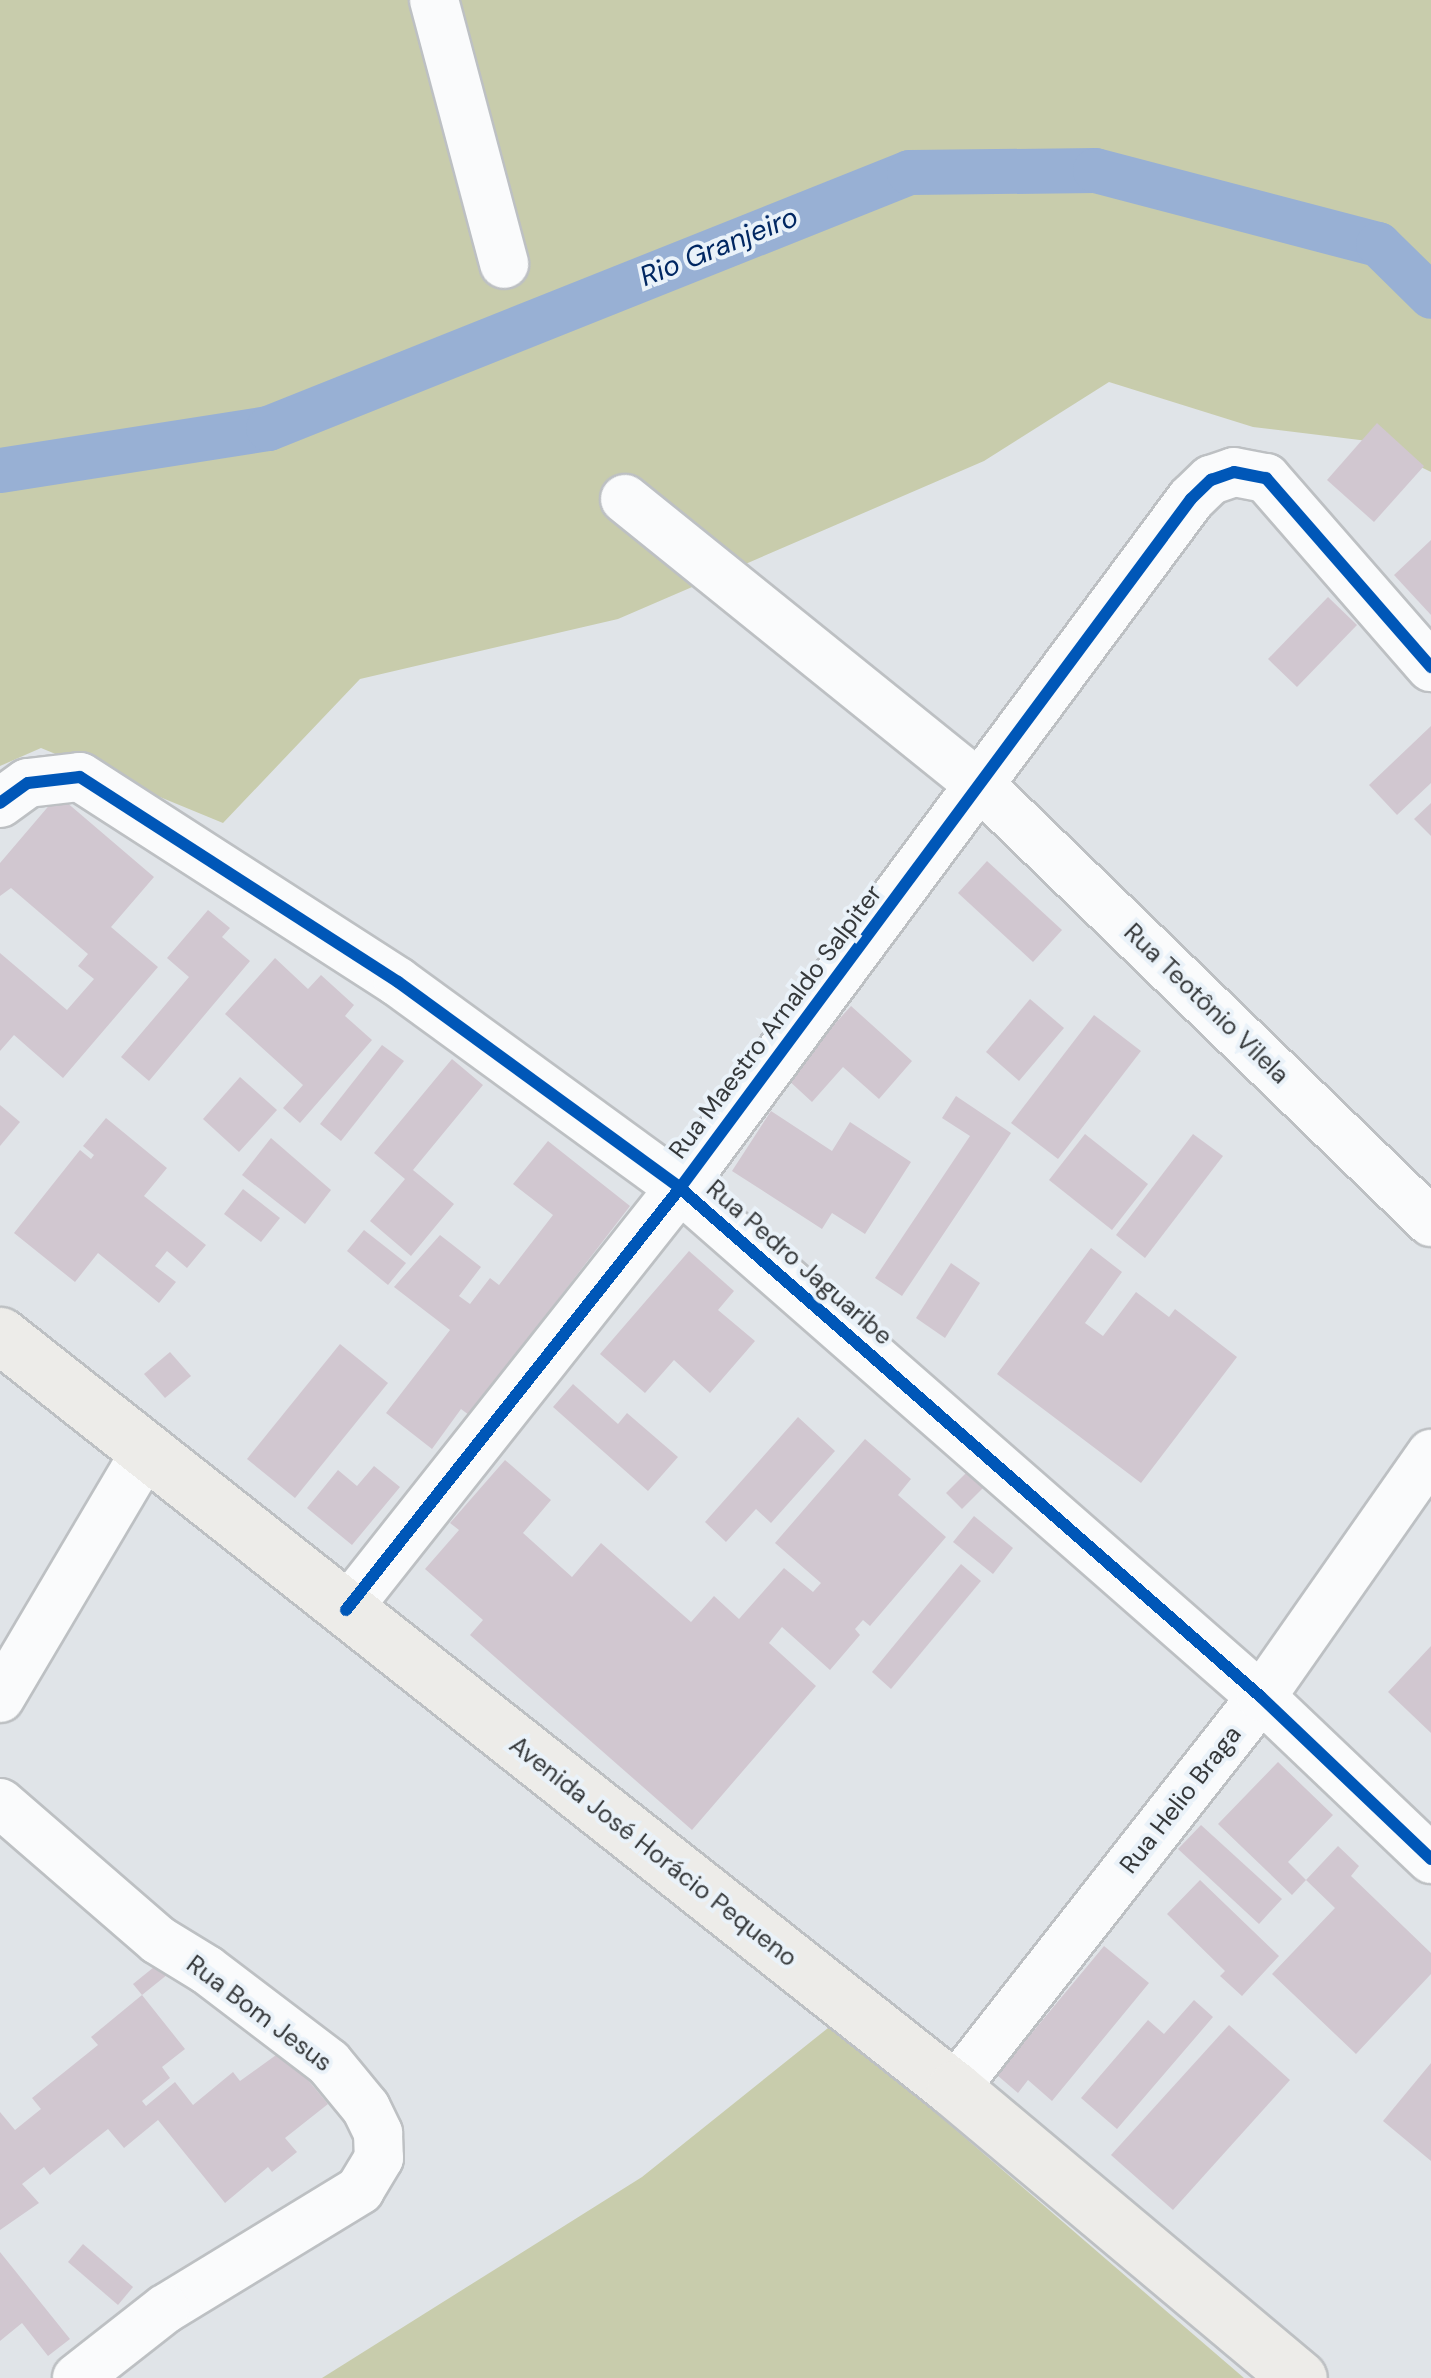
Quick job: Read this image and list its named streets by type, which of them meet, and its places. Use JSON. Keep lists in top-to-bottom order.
{
  "streets": {
    "street": [
      "Rua Teotônio Vilela",
      "Rua Maestro Arnaldo Salpiter",
      "Rua Pedro Jaguaribe",
      "Rua Helio Braga",
      "Avenida José Horácio Pequeno",
      "Rua Bom Jesus"
    ]
  },
  "crossings": [
    ["Rua Teotônio Vilela", "Rua Maestro Arnaldo Salpiter"],
    ["Rua Maestro Arnaldo Salpiter", "Rua Pedro Jaguaribe"],
    ["Rua Maestro Arnaldo Salpiter", "Avenida José Horácio Pequeno"],
    ["Rua Pedro Jaguaribe", "Rua Helio Braga"],
    ["Rua Helio Braga", "Avenida José Horácio Pequeno"]
  ],
  "water": ["Rio Granjeiro"]
}
